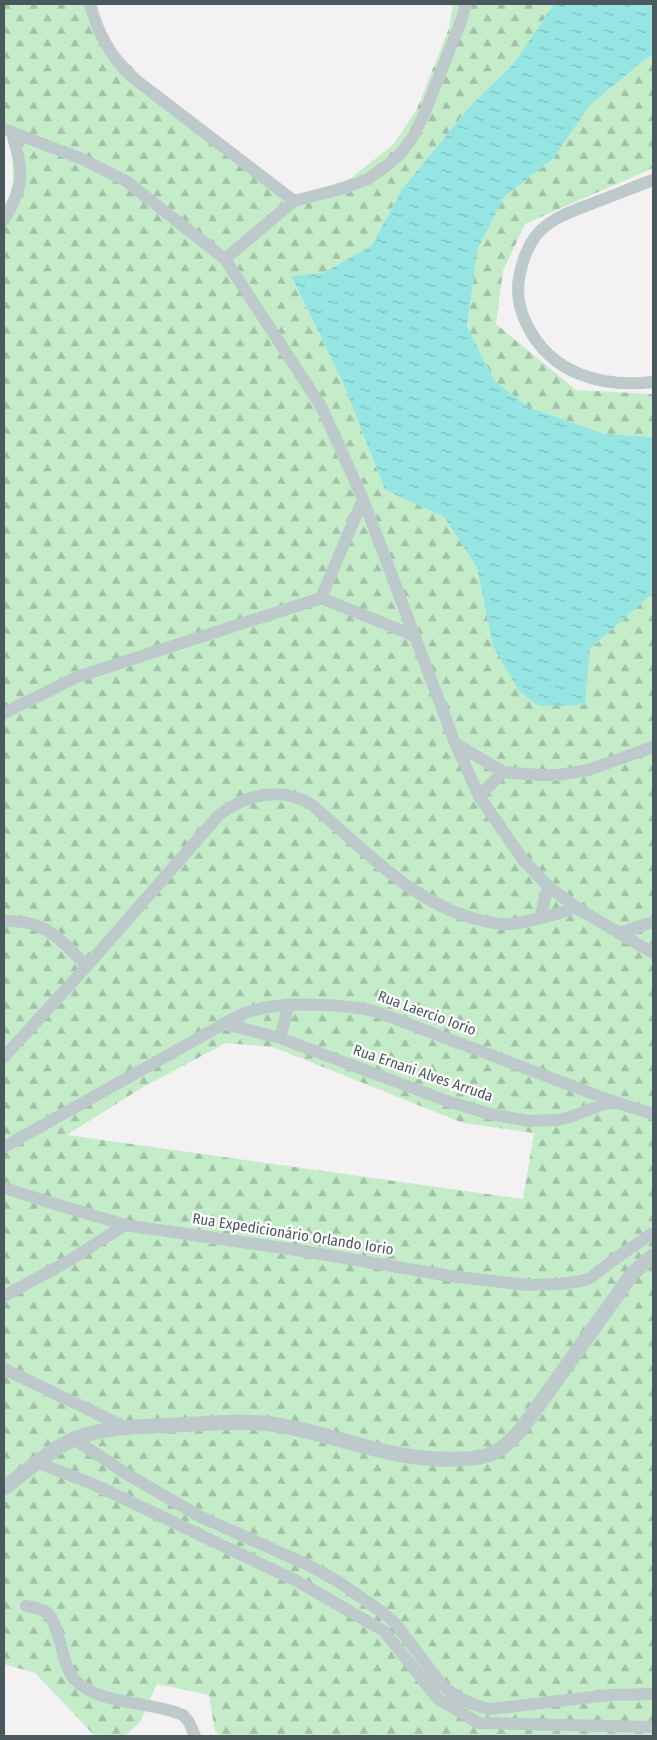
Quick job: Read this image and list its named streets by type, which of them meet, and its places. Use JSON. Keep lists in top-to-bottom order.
{
  "streets": {
    "street": ["Rua Laercio Iorio", "Rua Ernani Alves Arruda", "Rua Expedicionário Orlando Iorio"]
  },
  "crossings": [
    ["Rua Laercio Iorio", "Rua Ernani Alves Arruda"]
  ]
}
